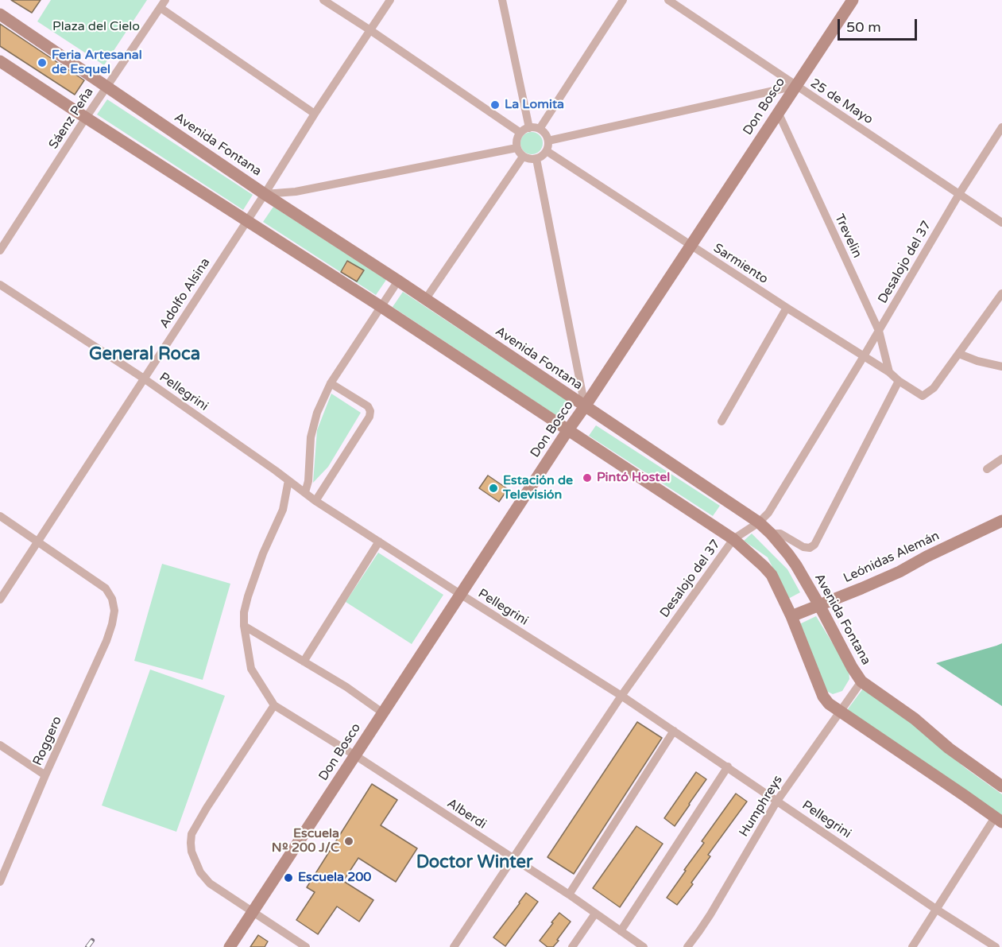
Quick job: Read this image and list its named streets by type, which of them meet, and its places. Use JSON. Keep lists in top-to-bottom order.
{
  "streets": {
    "street": [
      "25 de Mayo",
      "Don Bosco",
      "Sáenz Peña",
      "Avenida Fontana",
      "Trevelin",
      "Desalojo del 37",
      "Sarmiento",
      "Adolfo Alsina",
      "Pellegrini",
      "Leónidas Alemán",
      "Roggero",
      "Humphreys",
      "Alberdi"
    ]
  },
  "crossings": [
    ["25 de Mayo", "Don Bosco"],
    ["25 de Mayo", "Desalojo del 37"],
    ["Don Bosco", "Avenida Fontana"],
    ["Don Bosco", "Trevelin"],
    ["Don Bosco", "Sarmiento"],
    ["Don Bosco", "Pellegrini"],
    ["Don Bosco", "Alberdi"],
    ["Sáenz Peña", "Avenida Fontana"],
    ["Avenida Fontana", "Desalojo del 37"],
    ["Avenida Fontana", "Adolfo Alsina"],
    ["Avenida Fontana", "Leónidas Alemán"],
    ["Avenida Fontana", "Humphreys"],
    ["Trevelin", "Desalojo del 37"],
    ["Trevelin", "Sarmiento"],
    ["Desalojo del 37", "Sarmiento"],
    ["Desalojo del 37", "Pellegrini"],
    ["Desalojo del 37", "Alberdi"],
    ["Adolfo Alsina", "Pellegrini"],
    ["Adolfo Alsina", "Roggero"],
    ["Pellegrini", "Humphreys"]
  ],
  "districts": ["General Roca", "Doctor Winter"],
  "parks": ["Plaza del Cielo"],
  "places": [
    "Feria Artesanal de Esquel",
    "La Lomita",
    "Pintó Hostel",
    "Estación de Televisión",
    "Escuela Nº 200 J/C",
    "Escuela 200"
  ],
  "scale_bar": "50 m"
}
